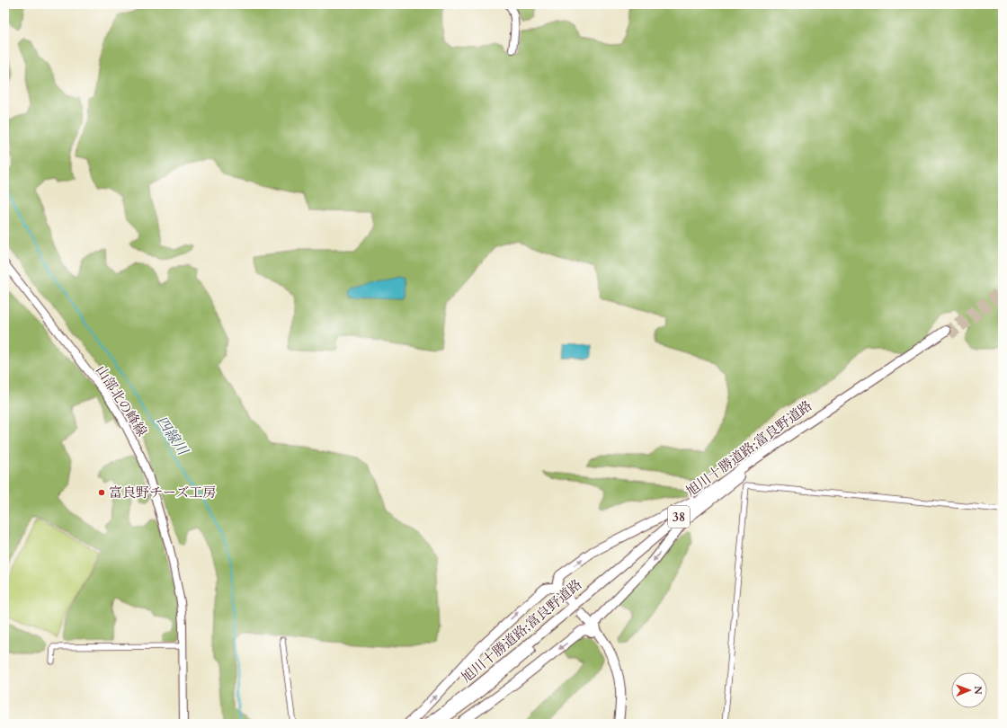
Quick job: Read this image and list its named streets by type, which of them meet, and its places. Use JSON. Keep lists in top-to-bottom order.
{
  "streets": {
    "highway": ["旭川十勝道路;富良野道路", "38"],
    "main road": ["山部北の峰線"]
  },
  "crossings": [
    ["旭川十勝道路;富良野道路", "38"]
  ],
  "water": ["四線川"],
  "places": ["富良野チーズ工房"],
  "north": "right"
}
